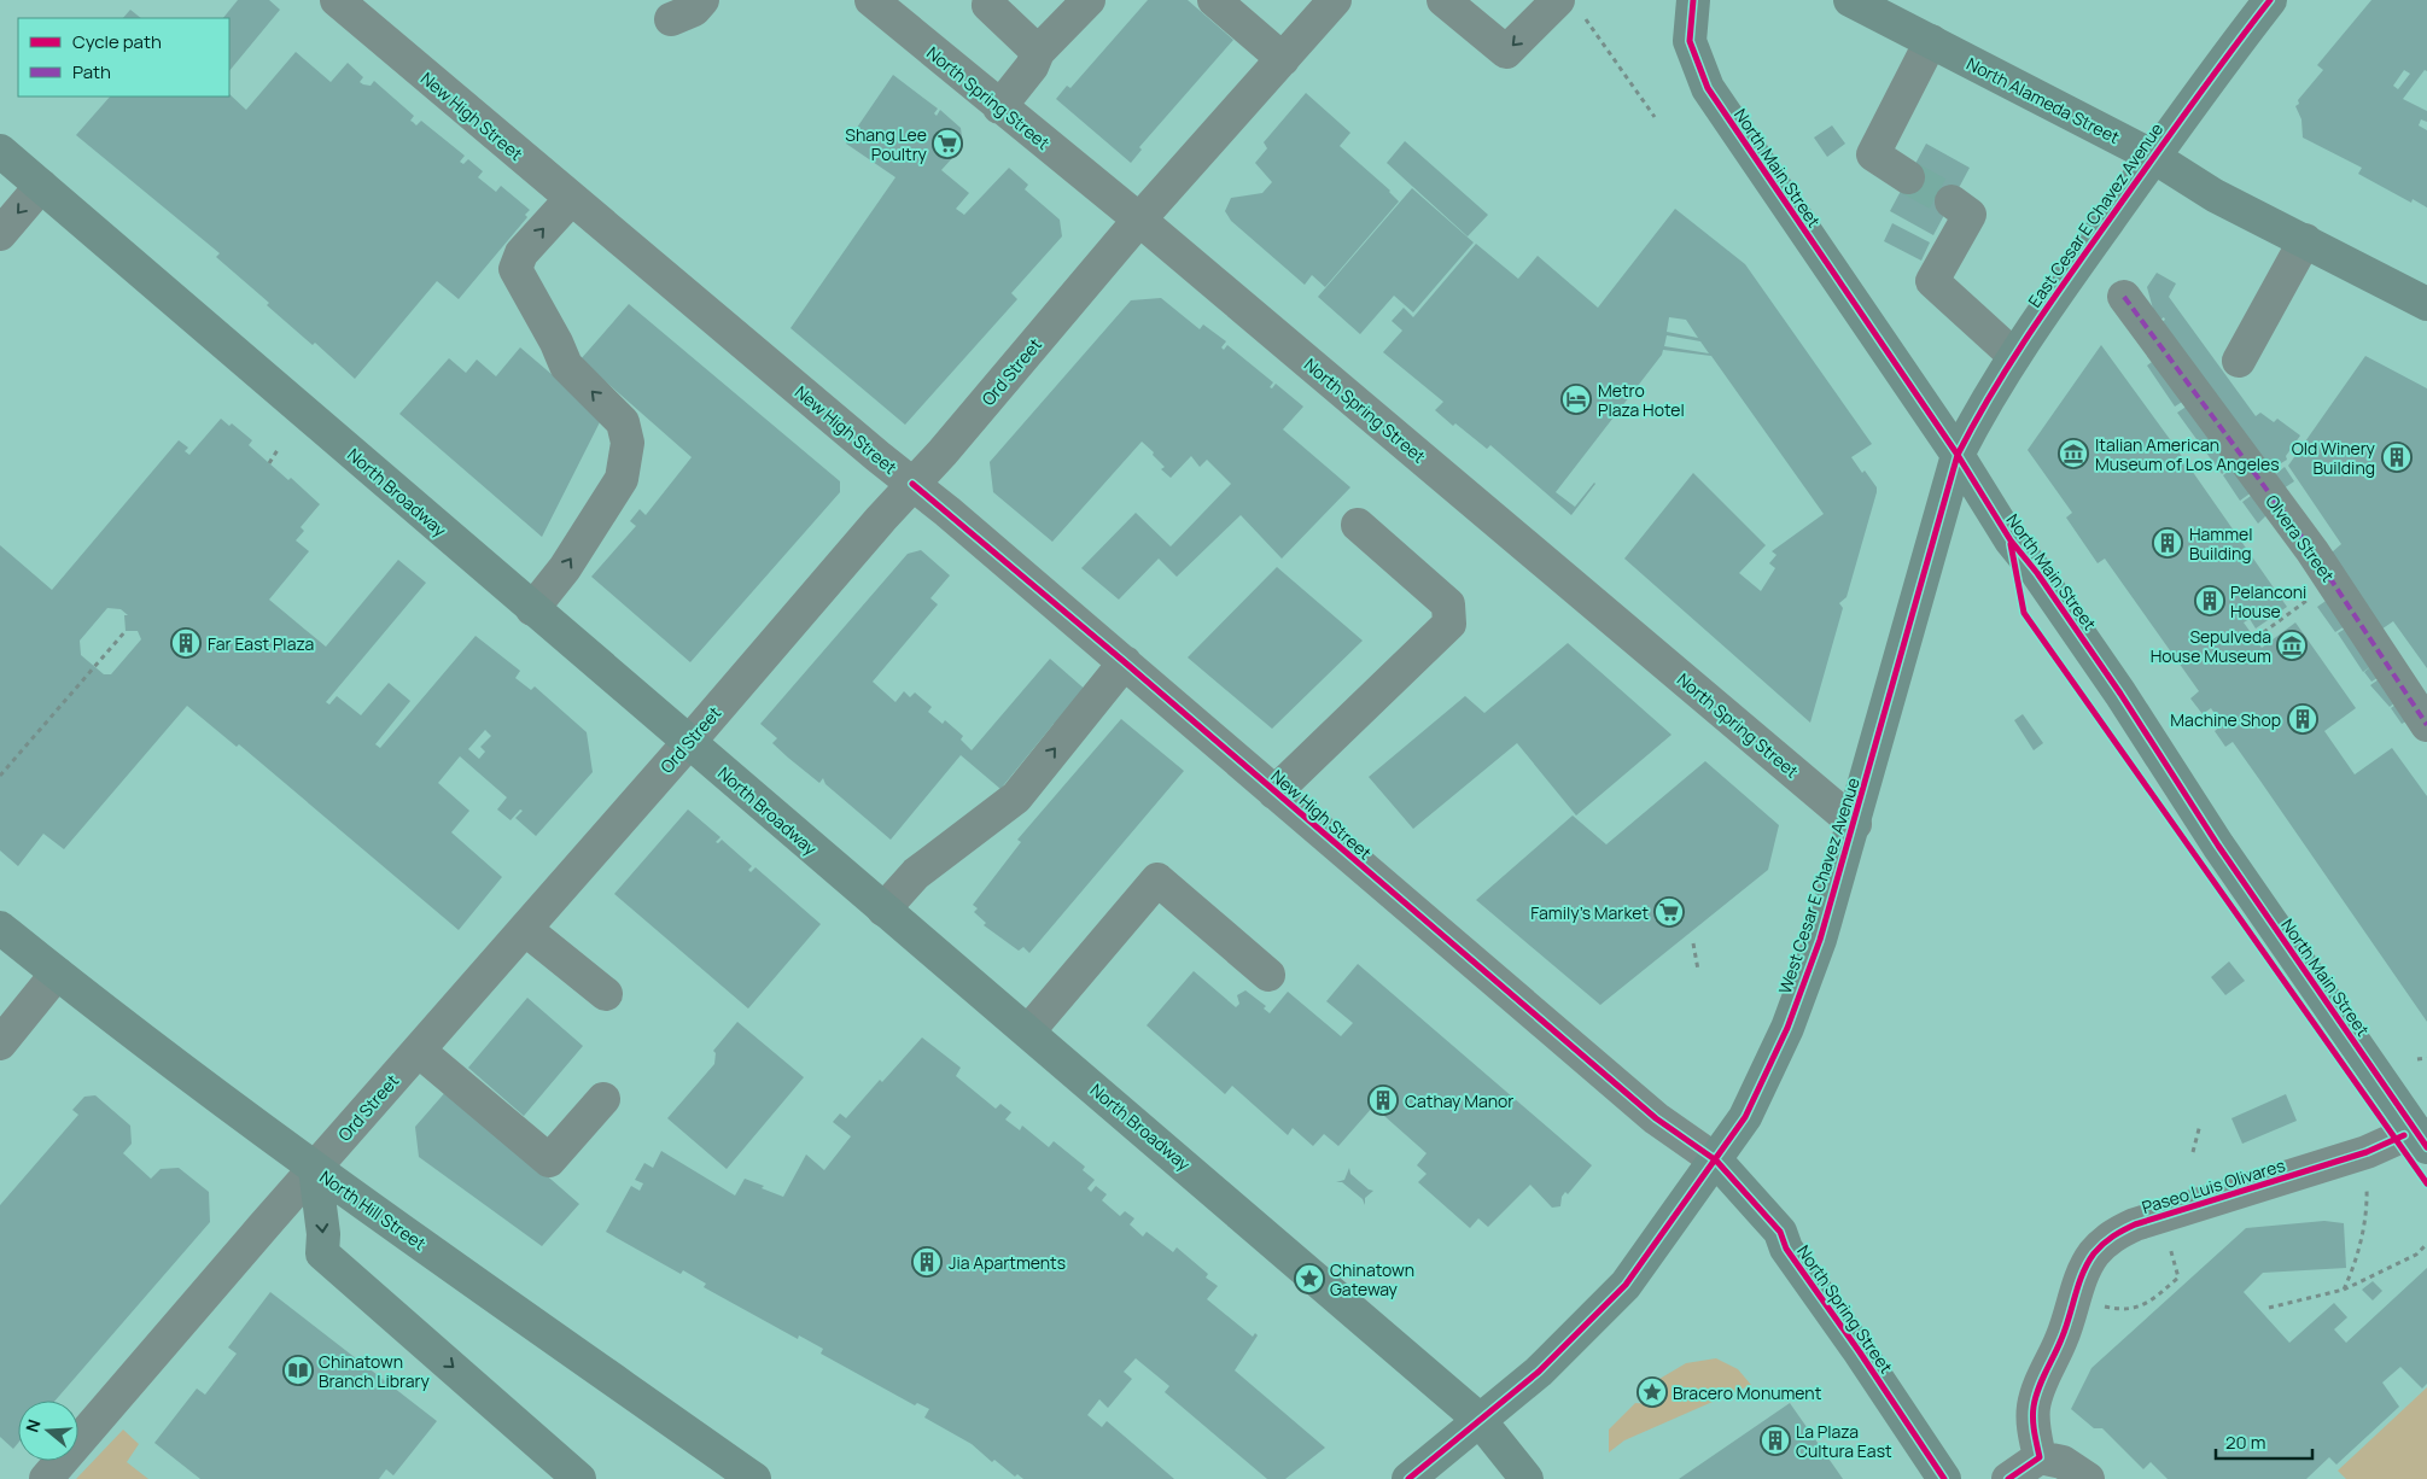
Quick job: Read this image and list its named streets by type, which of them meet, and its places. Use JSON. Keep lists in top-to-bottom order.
{
  "streets": {
    "main road": [
      "North Spring Street",
      "North Alameda Street",
      "North Main Street",
      "East Cesar E Chavez Avenue",
      "North Broadway",
      "West Cesar E Chavez Avenue",
      "North Hill Street"
    ],
    "street": [
      "New High Street",
      "Ord Street",
      "Olvera Street",
      "Paseo Luis Olivares"
    ]
  },
  "crossings": [
    ["North Spring Street", "New High Street"],
    ["North Spring Street", "Ord Street"],
    ["North Spring Street", "West Cesar E Chavez Avenue"],
    ["North Alameda Street", "East Cesar E Chavez Avenue"],
    ["New High Street", "Ord Street"],
    ["New High Street", "West Cesar E Chavez Avenue"],
    ["North Main Street", "East Cesar E Chavez Avenue"],
    ["North Main Street", "West Cesar E Chavez Avenue"],
    ["North Main Street", "Paseo Luis Olivares"],
    ["East Cesar E Chavez Avenue", "West Cesar E Chavez Avenue"],
    ["Ord Street", "North Broadway"],
    ["Ord Street", "North Hill Street"],
    ["North Broadway", "West Cesar E Chavez Avenue"]
  ],
  "places": {
    "supermarket": ["Shang Lee Poultry", "Family's Market"],
    "hotel": ["Metro Plaza Hotel"],
    "museum": ["Italian American Museum of Los Angeles", "Sepulveda House Museum"],
    "building": [
      "Old Winery Building",
      "Hammel Building",
      "Pelanconi House",
      "Far East Plaza",
      "Machine Shop",
      "Cathay Manor",
      "Jia Apartments",
      "La Plaza Cultura East"
    ],
    "place": ["Chinatown Gateway", "Bracero Monument"],
    "library": ["Chinatown Branch Library"]
  },
  "legend": ["Cycle path", "Path"],
  "scale_bar": "20 m",
  "north": "left"
}
